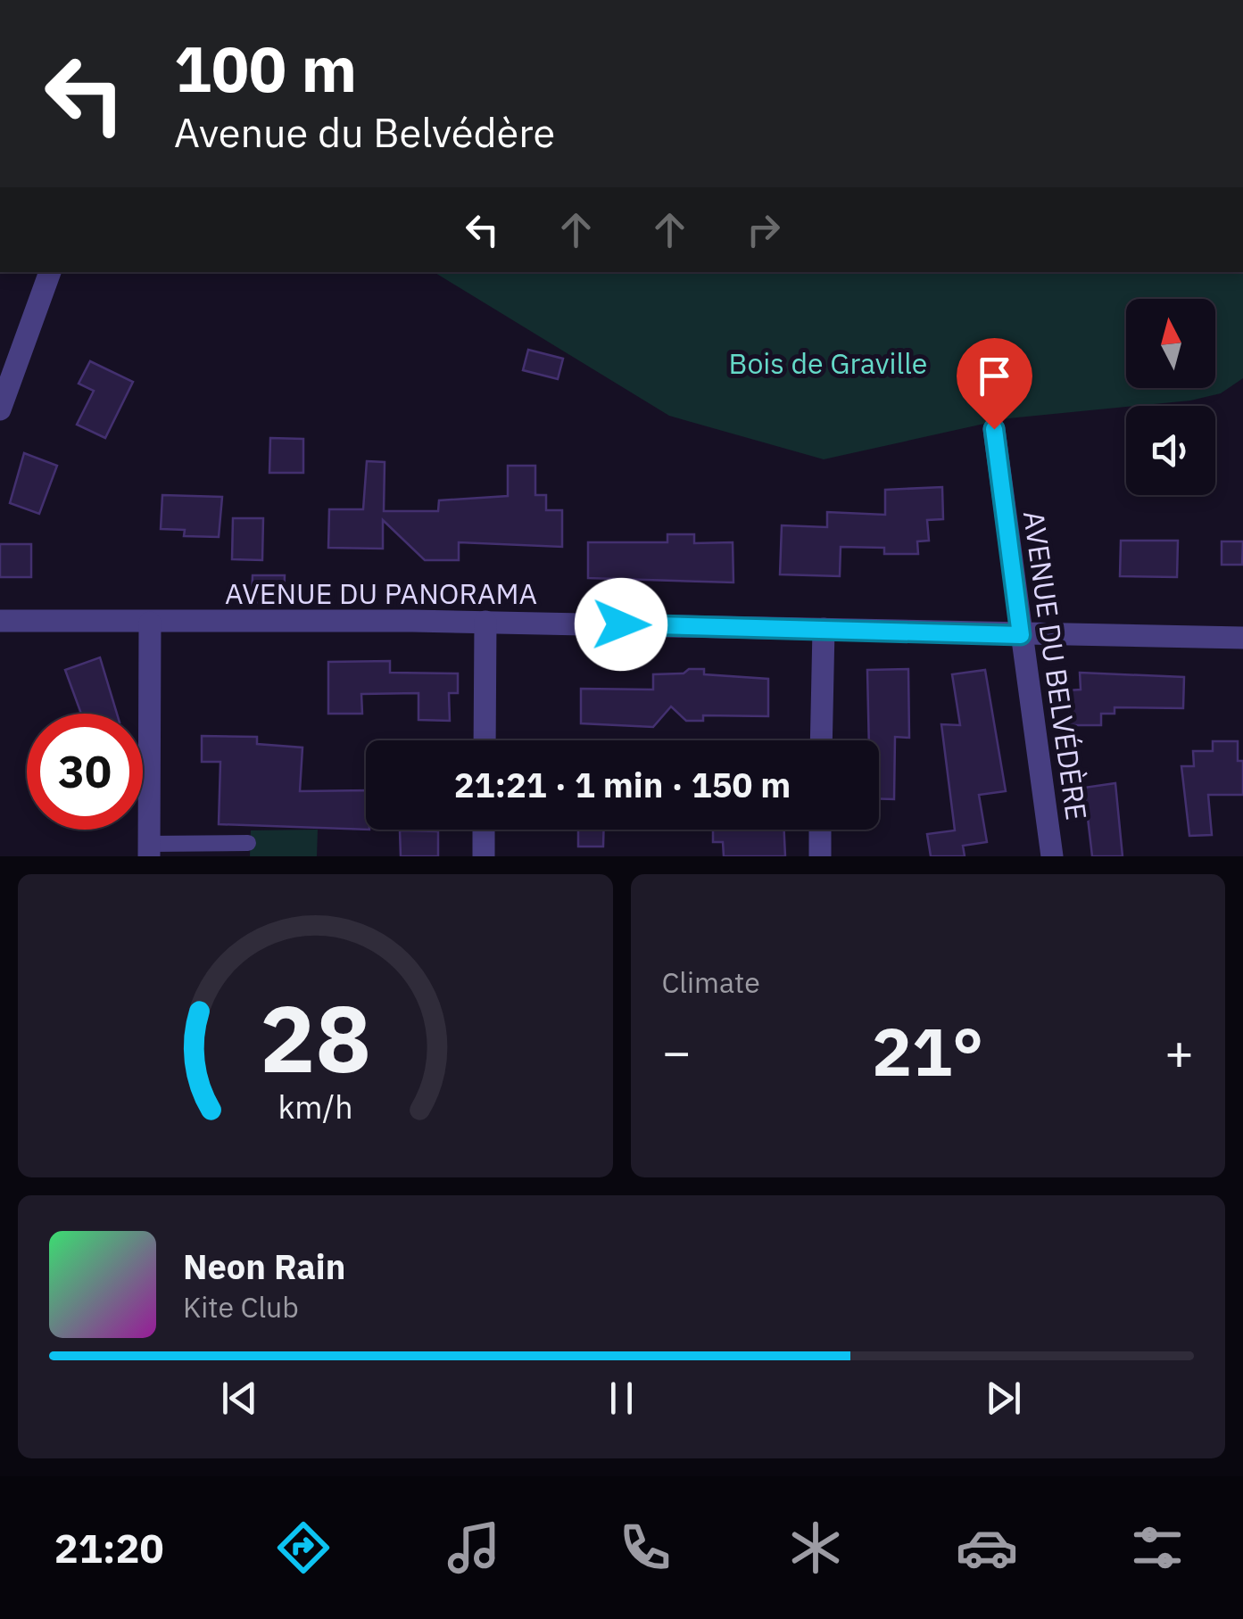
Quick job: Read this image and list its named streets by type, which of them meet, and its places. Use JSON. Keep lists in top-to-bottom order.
{
  "streets": {
    "street": ["AVENUE DU PANORAMA", "AVENUE DU BELVÉDÈRE"]
  },
  "crossings": [
    ["AVENUE DU PANORAMA", "AVENUE DU BELVÉDÈRE"]
  ],
  "parks": ["Bois de Graville"],
  "north": "top",
  "page": {
    "turn": ["100 m", "Avenue du Belvédère"],
    "limit": "30",
    "trip": "21:21 · 1 min · 150 m",
    "tile": "Climate",
    "heat": ["−", "21°", "+"],
    "song": ["Neon Rain", "Kite Club"],
    "tabs": "21:20",
    "gauge": ["28", "km/h"]
  }
}
